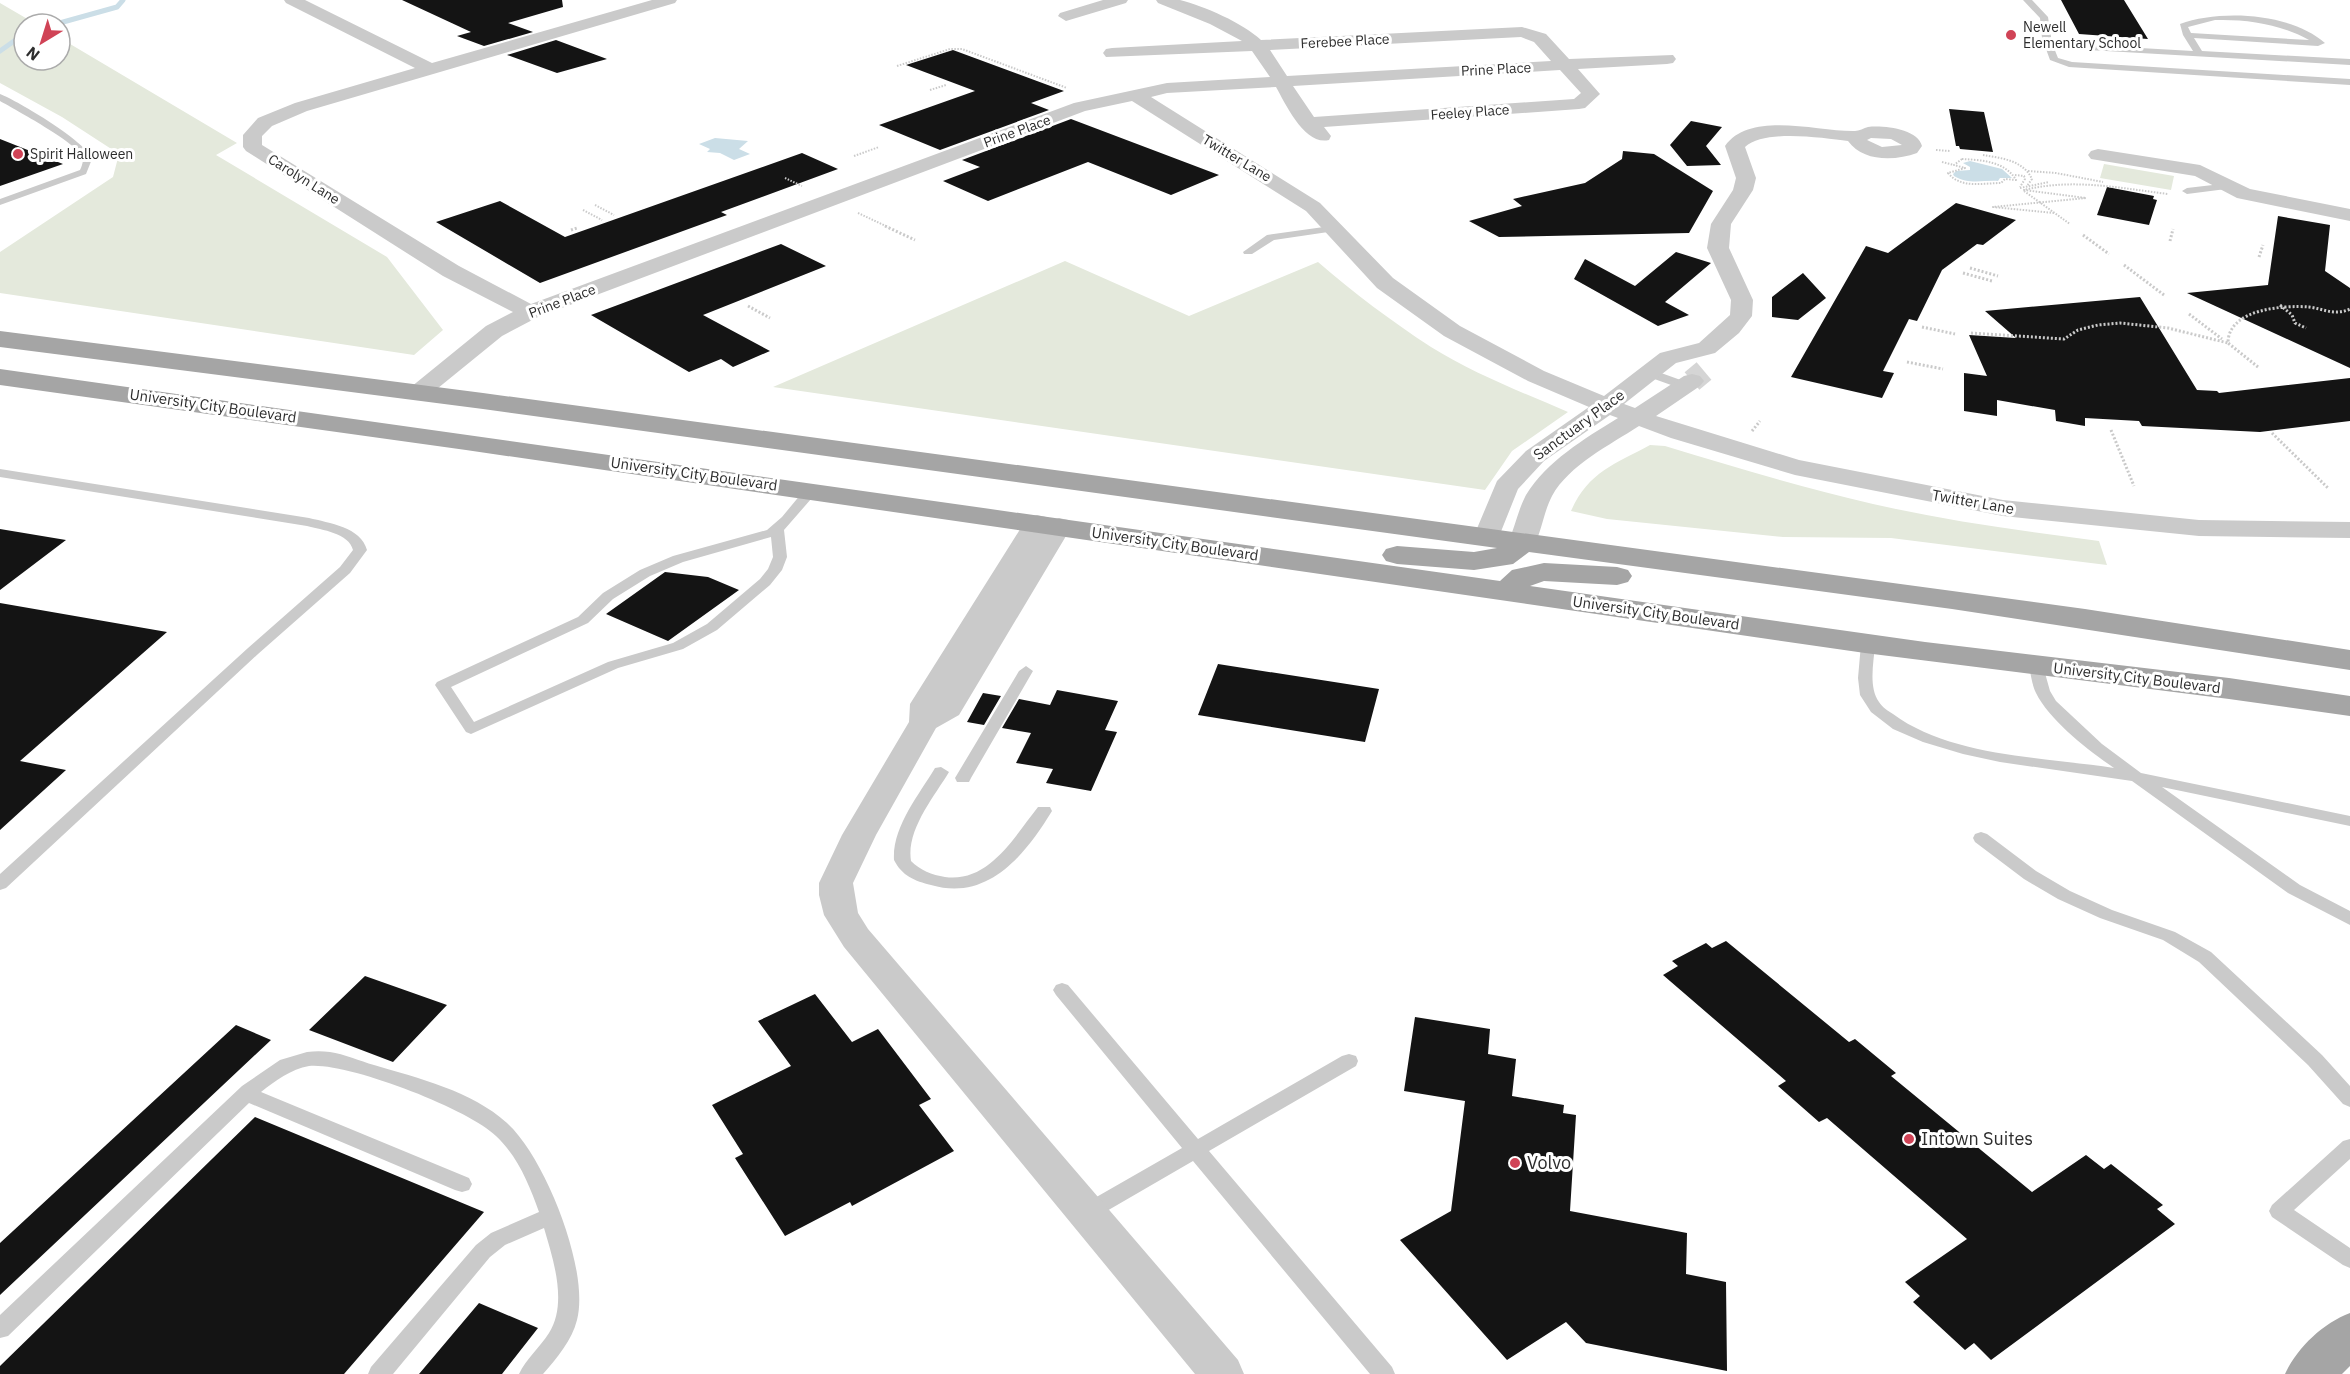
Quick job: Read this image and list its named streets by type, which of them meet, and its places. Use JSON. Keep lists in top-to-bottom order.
{
  "streets": {
    "main road": ["University City Boulevard"],
    "street": [
      "Ferebee Place",
      "Prine Place",
      "Feeley Place",
      "Twitter Lane",
      "Carolyn Lane",
      "Sanctuary Place"
    ]
  },
  "crossings": [
    ["Ferebee Place", "Prine Place"],
    ["Ferebee Place", "Feeley Place"],
    ["Prine Place", "Feeley Place"],
    ["Prine Place", "Twitter Lane"],
    ["Prine Place", "Carolyn Lane"],
    ["Twitter Lane", "Sanctuary Place"]
  ],
  "places": [
    "Newell Elementary School",
    "Spirit Halloween",
    "Intown Suites",
    "Volvo"
  ],
  "north": "bottom left"
}
